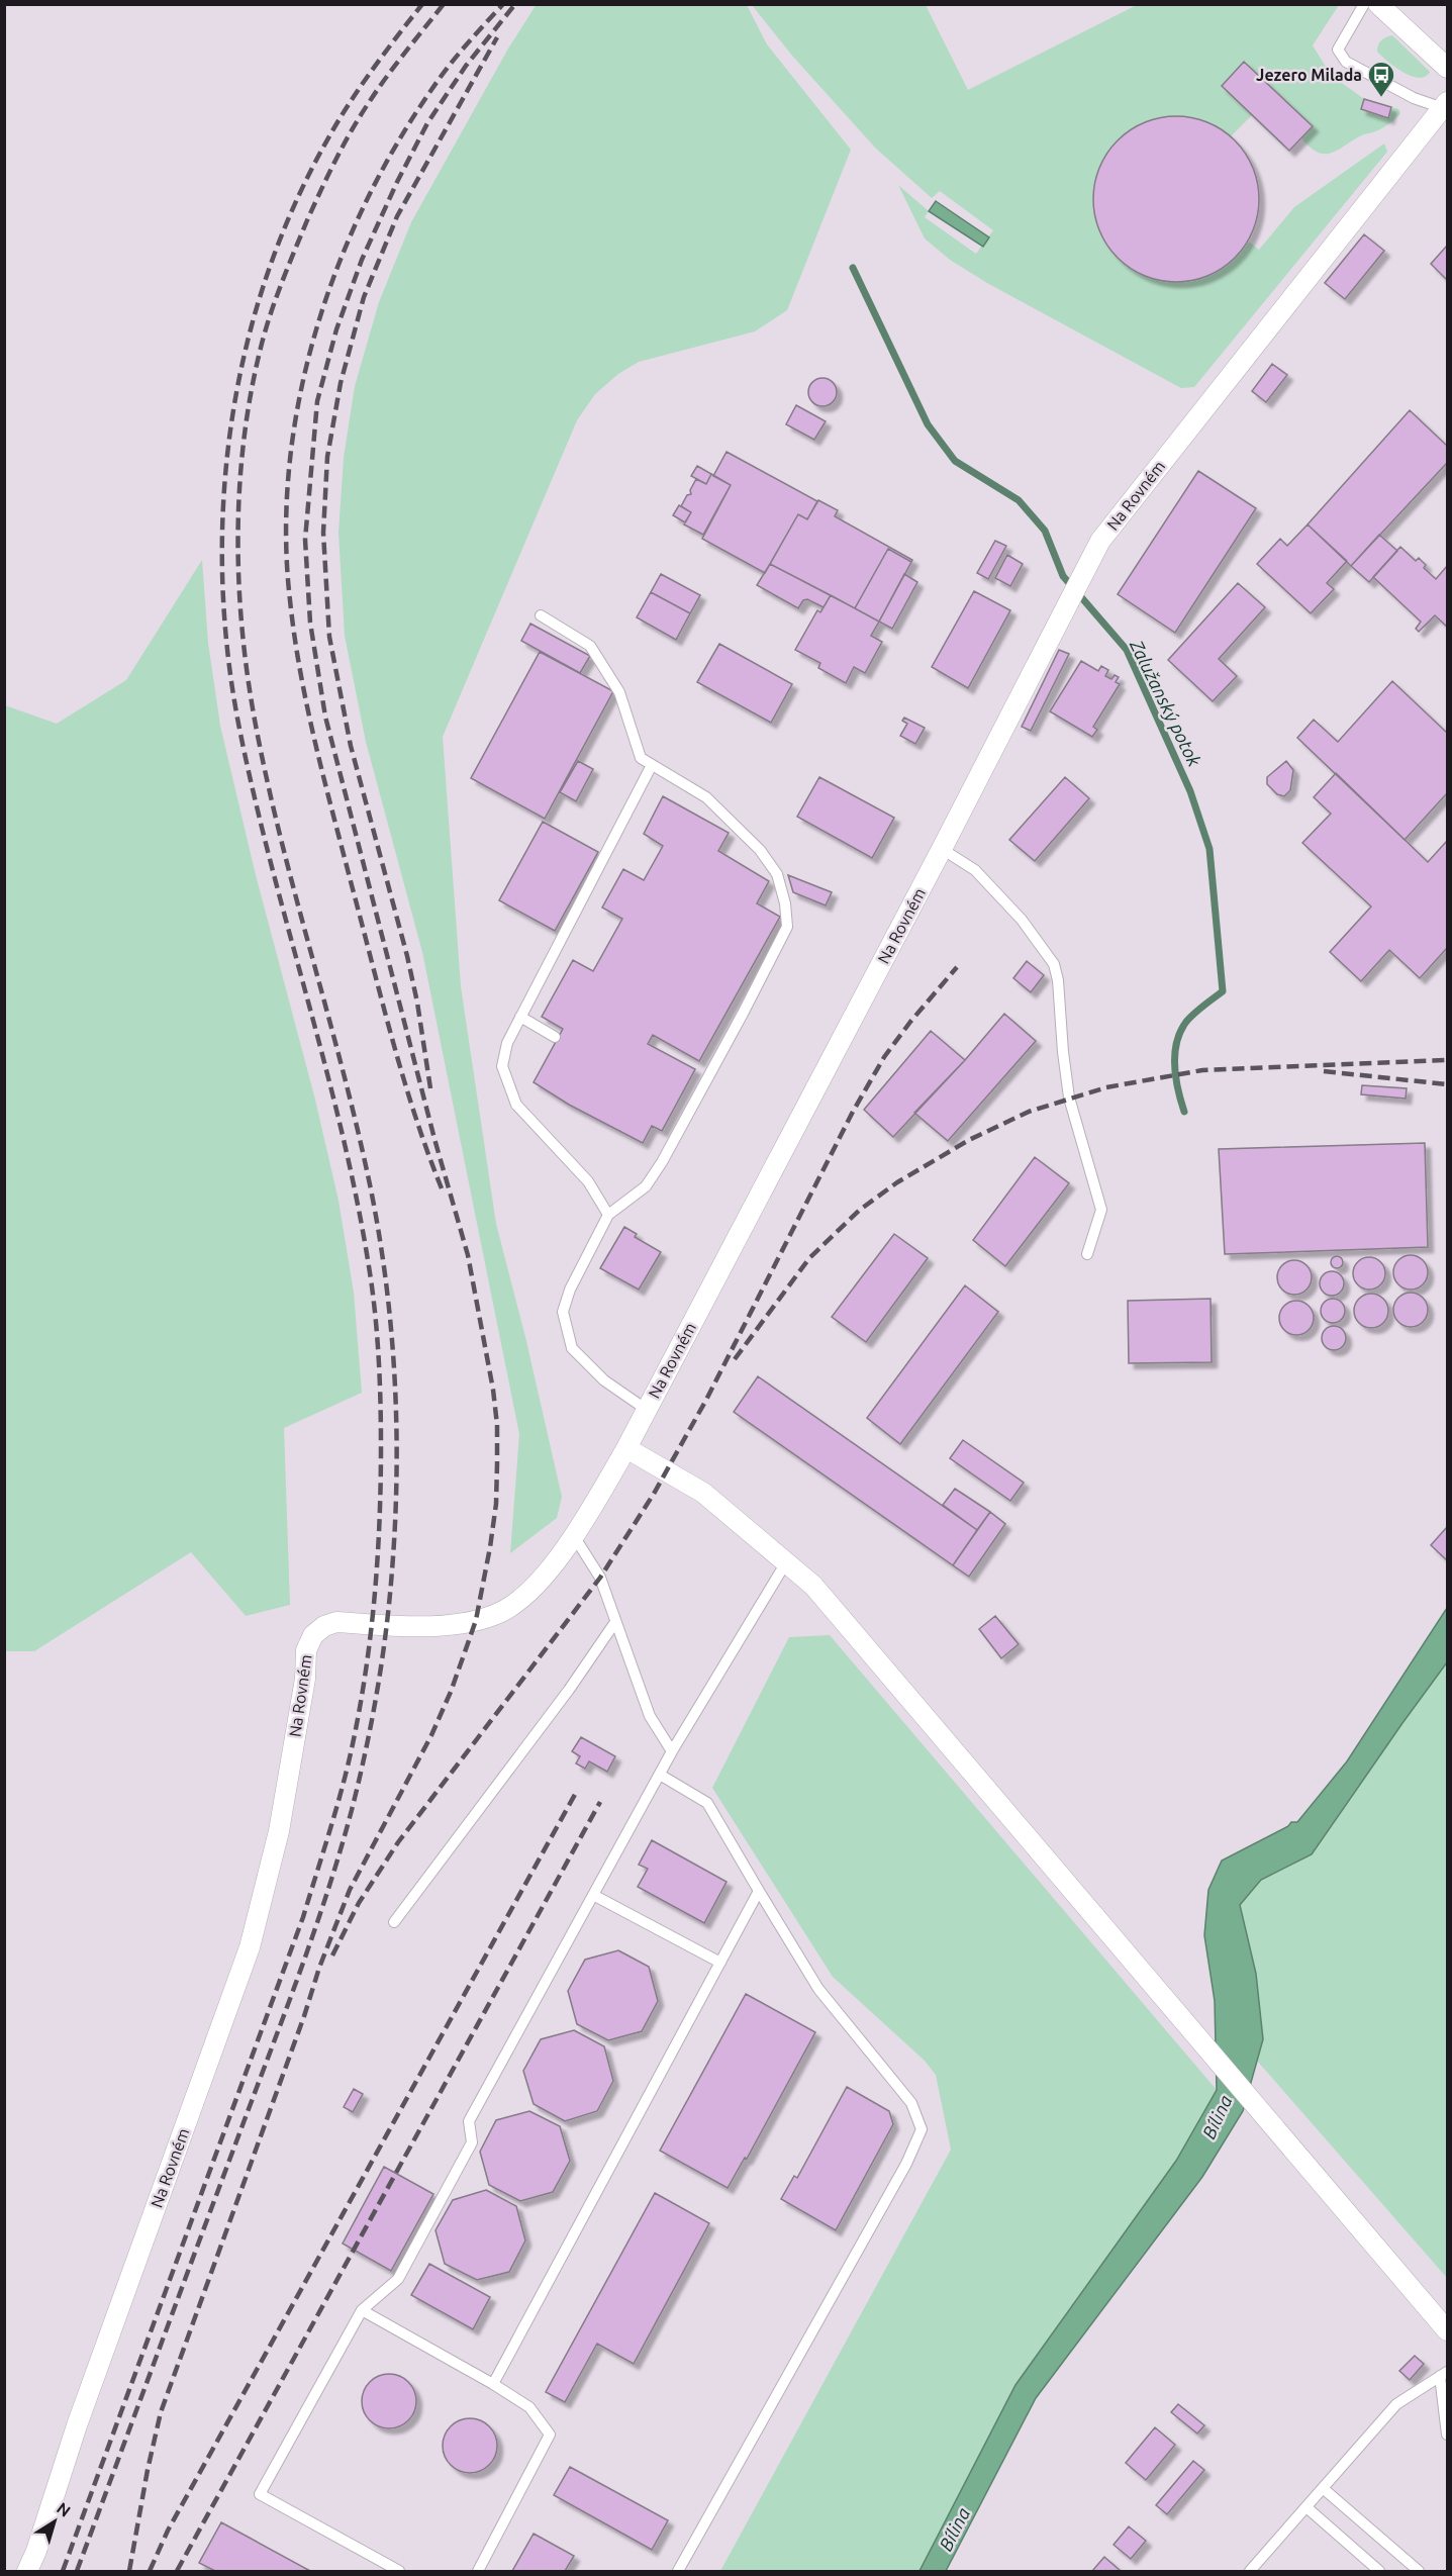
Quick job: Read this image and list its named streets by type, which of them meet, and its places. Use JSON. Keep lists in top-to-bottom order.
{
  "streets": {
    "street": ["Na Rovném"]
  },
  "water": ["Zalužanský potok", "Bílina"],
  "places": {
    "bus stop": ["Jezero Milada"]
  },
  "north": "top right"
}
